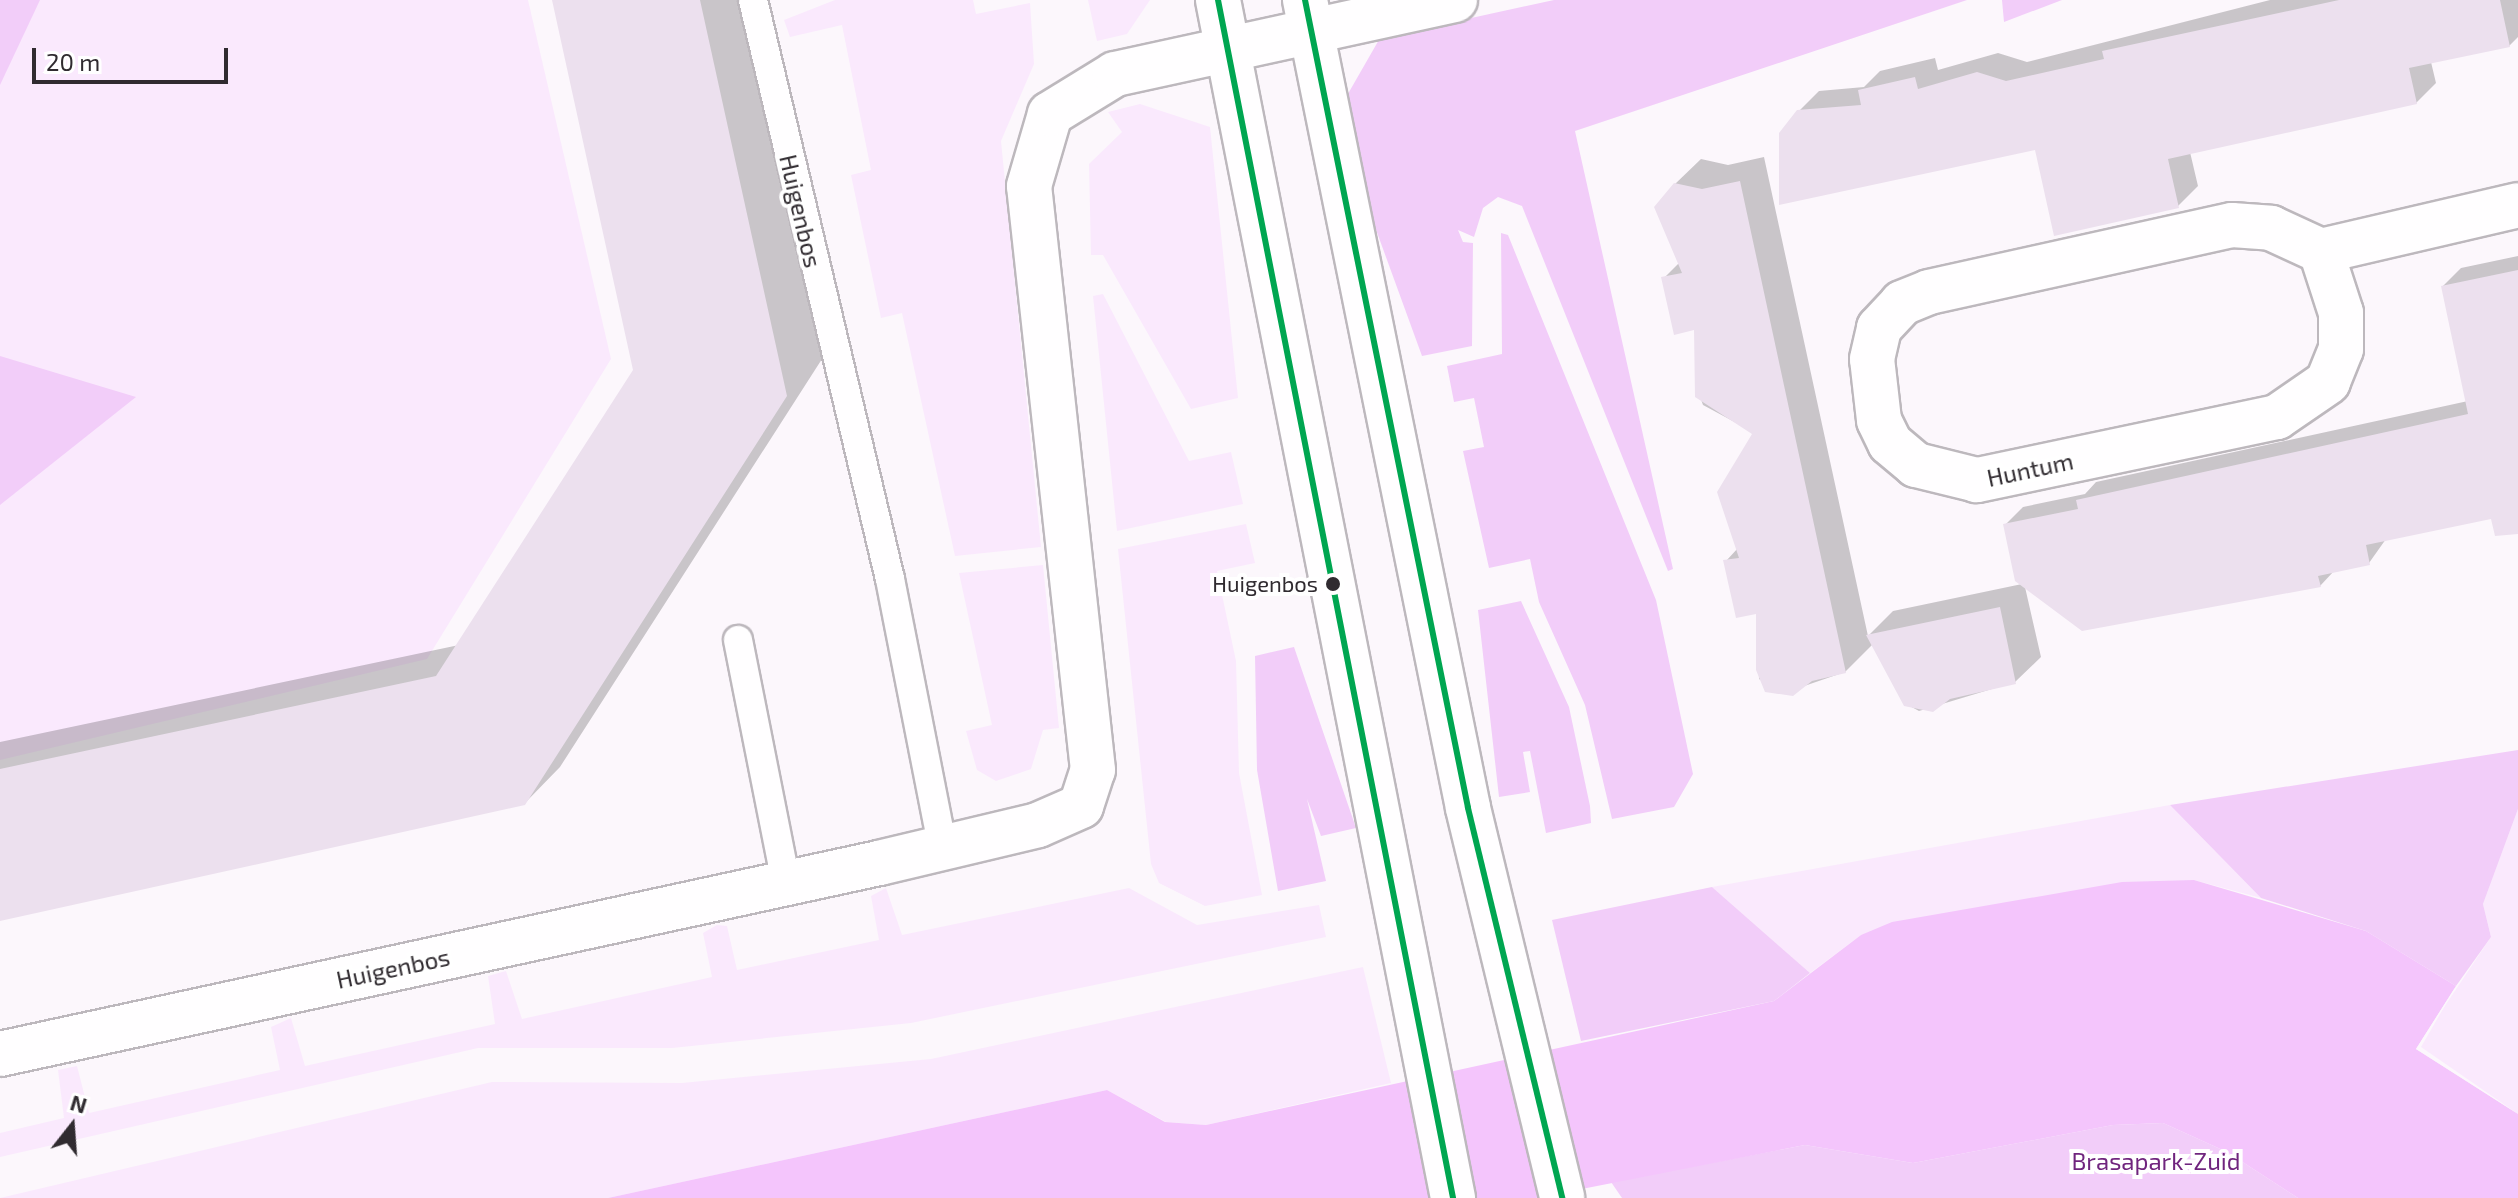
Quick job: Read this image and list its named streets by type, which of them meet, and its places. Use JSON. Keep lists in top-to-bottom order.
{
  "streets": {
    "street": ["Huigenbos", "Huntum"]
  },
  "parks": ["Brasapark-Zuid"],
  "places": ["Huigenbos"],
  "scale_bar": "20 m",
  "north": "top"
}
